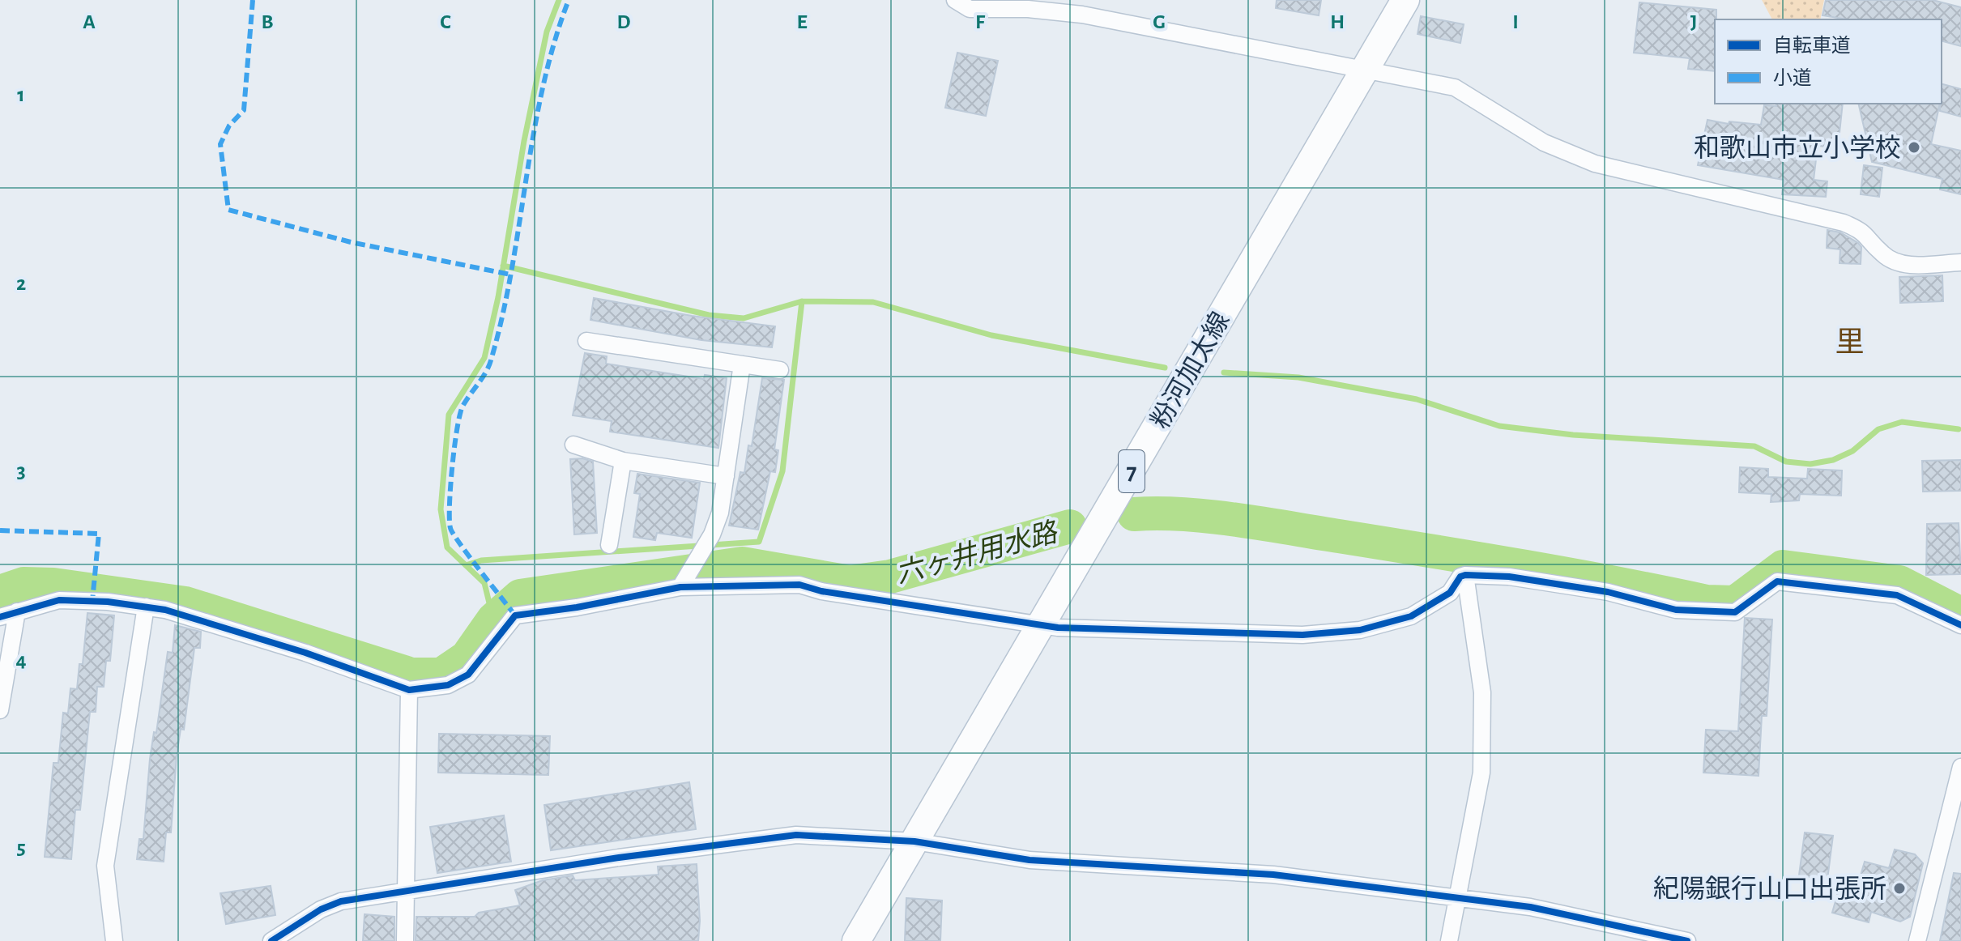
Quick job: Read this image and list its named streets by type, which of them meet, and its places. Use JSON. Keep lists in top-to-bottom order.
{
  "streets": {
    "main road": ["粉河加太線", "7"]
  },
  "districts": ["里"],
  "water": ["六ヶ井用水路"],
  "places": ["和歌山市立小学校", "紀陽銀行山口出張所"],
  "legend": ["自転車道", "小道"],
  "grid": {
    "columns": [
      "A",
      "B",
      "C",
      "D",
      "E",
      "F",
      "G",
      "H",
      "I",
      "J"
    ],
    "rows": [
      "1",
      "2",
      "3",
      "4",
      "5"
    ]
  }
}
